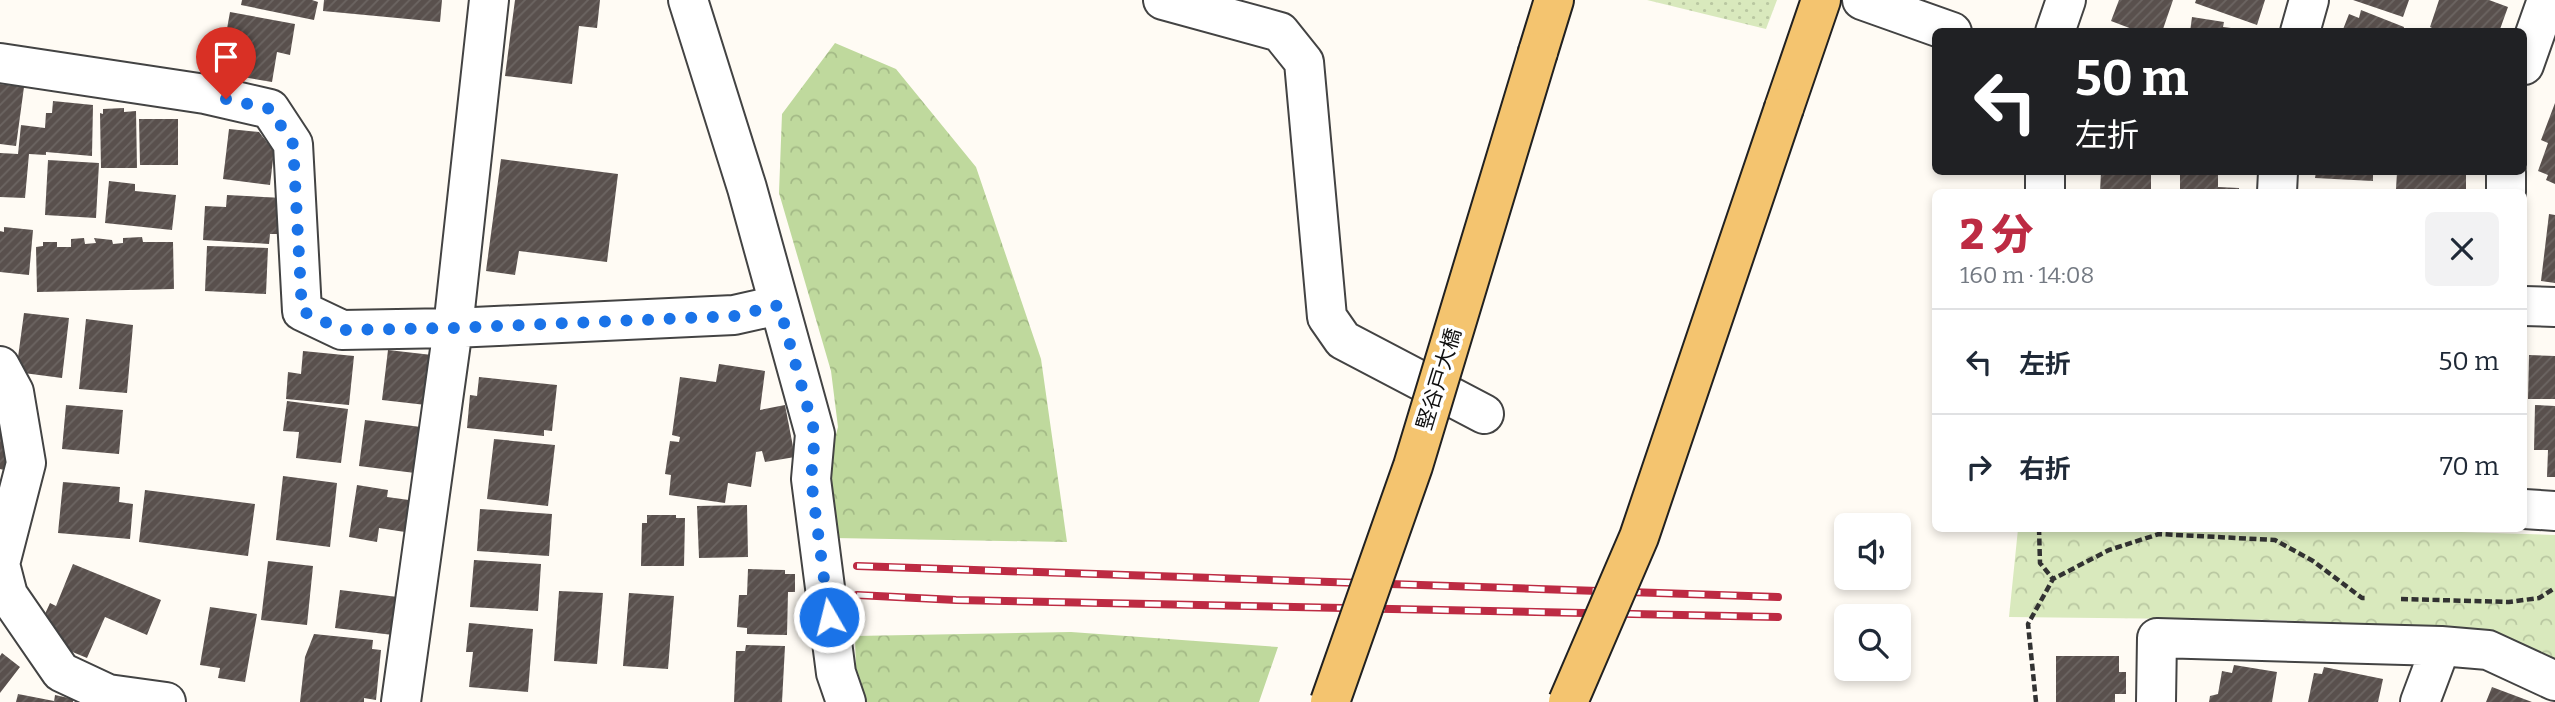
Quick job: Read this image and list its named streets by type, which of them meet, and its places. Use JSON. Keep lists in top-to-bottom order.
{
  "streets": {
    "main road": ["竪谷戸大橋"]
  },
  "page": {
    "turn": ["50 m", "左折"],
    "heading": ["2 分", "160 m · 14:08"],
    "list": [
      {
        "name": "左折",
        "value": "50 m"
      },
      {
        "name": "右折",
        "value": "70 m"
      }
    ]
  }
}
